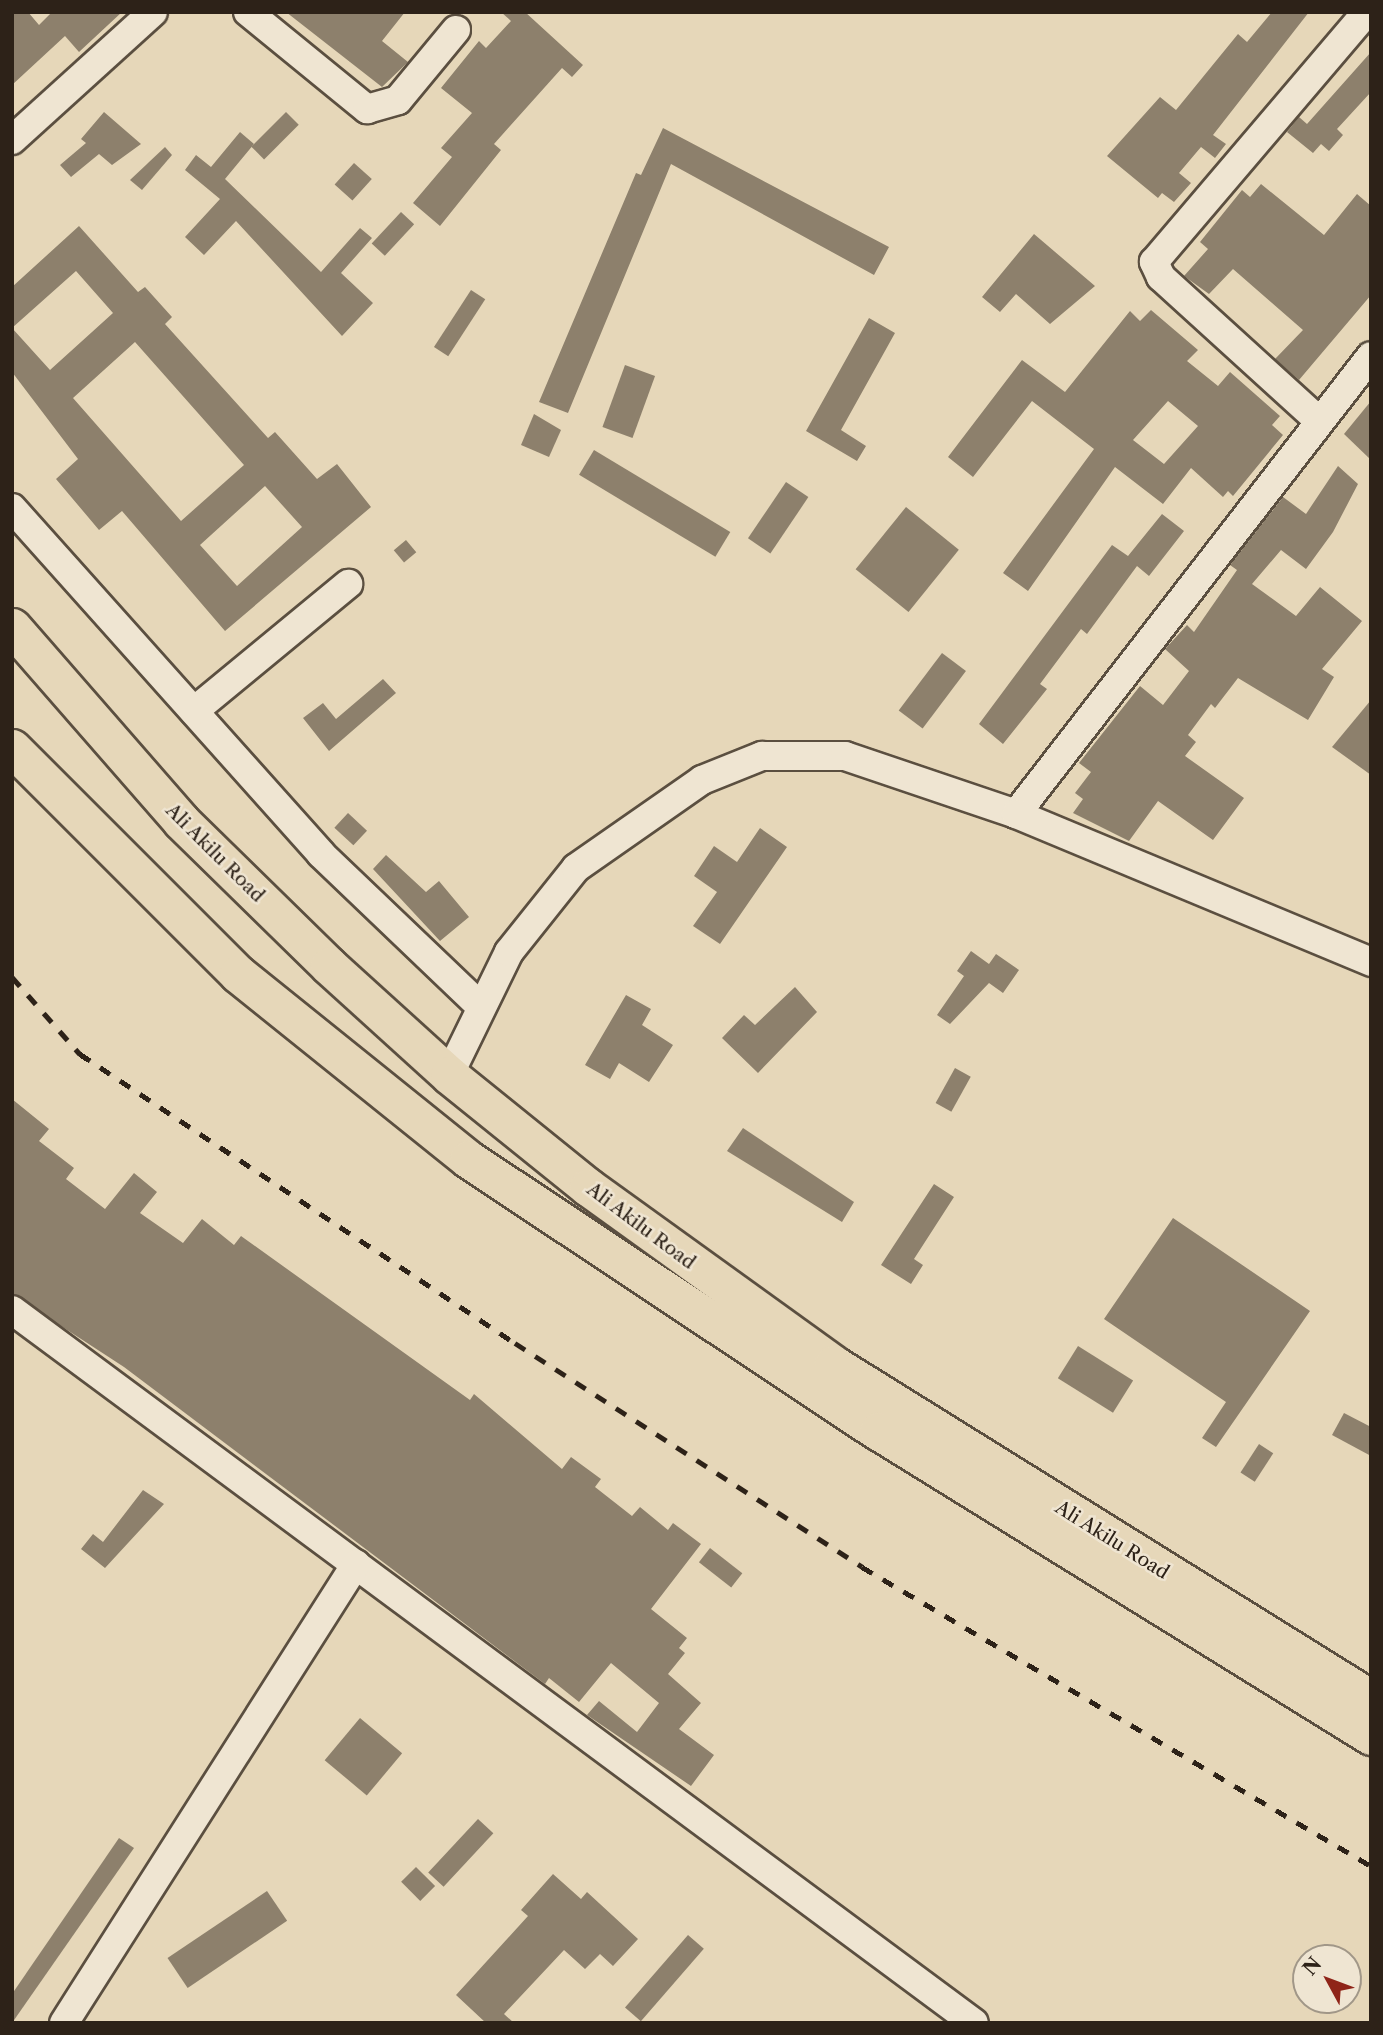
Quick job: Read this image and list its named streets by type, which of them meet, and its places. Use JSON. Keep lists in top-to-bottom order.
{
  "streets": {
    "main road": ["Ali Akilu Road"]
  },
  "north": "top left"
}
